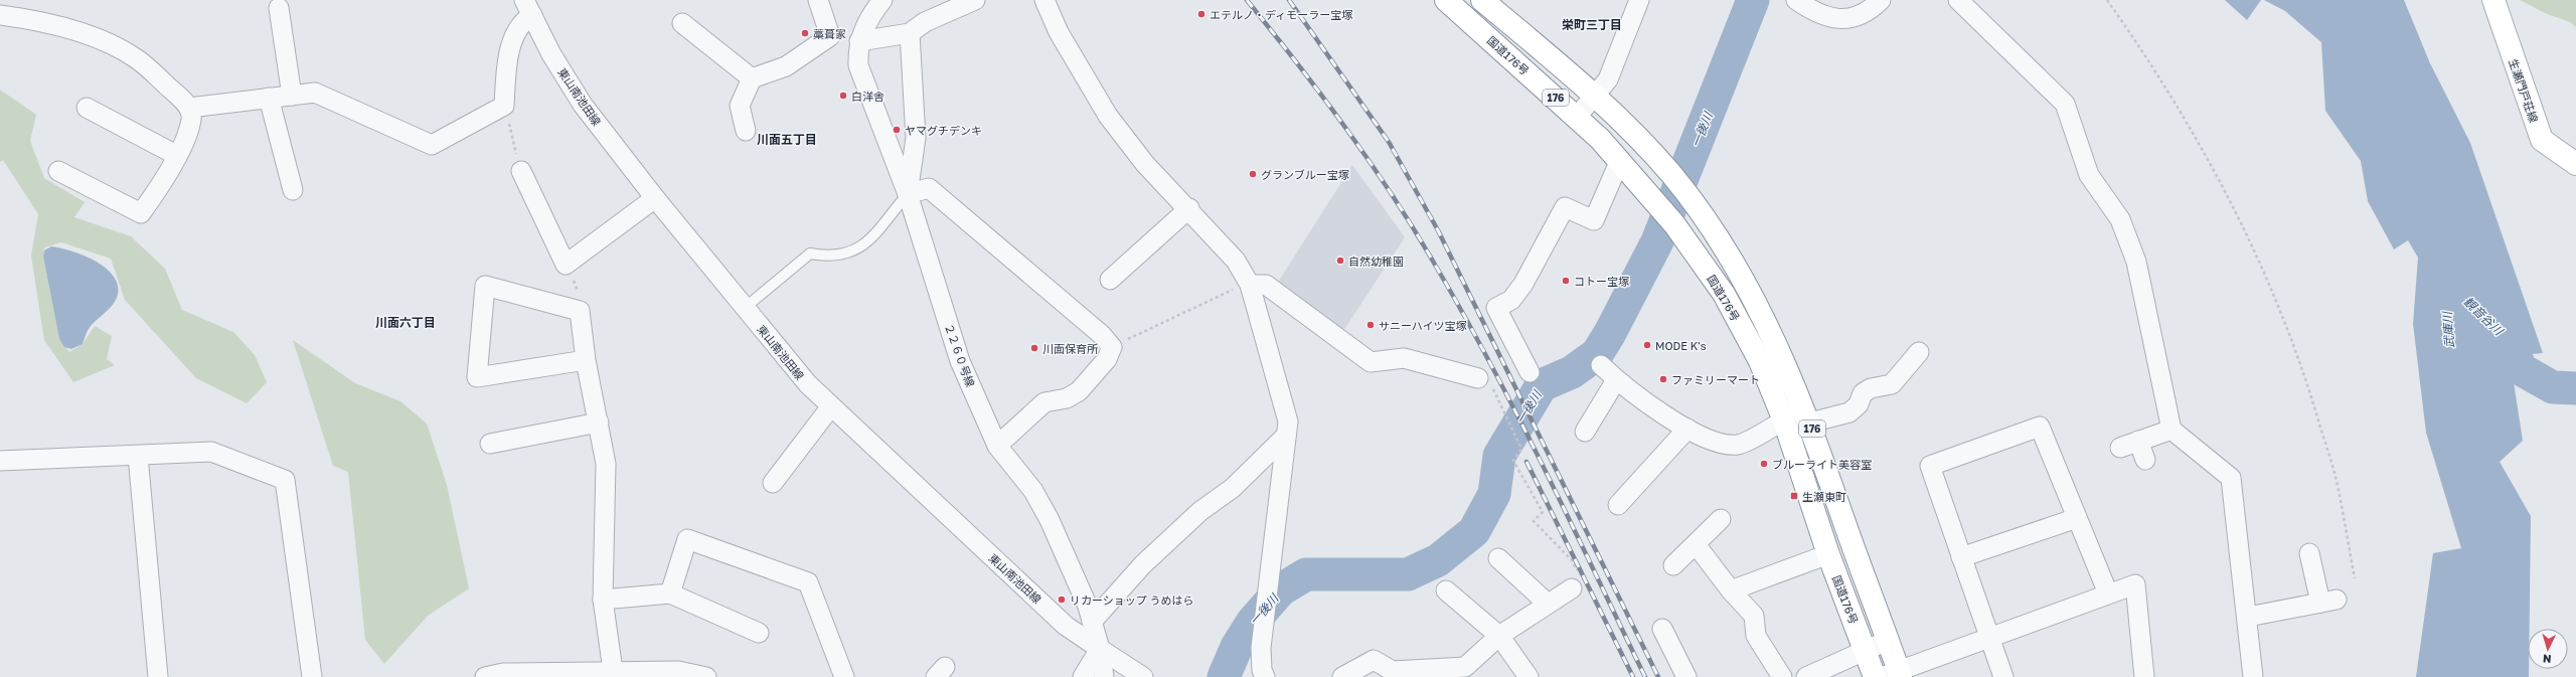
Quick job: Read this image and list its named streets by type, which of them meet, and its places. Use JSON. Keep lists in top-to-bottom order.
{
  "streets": {
    "main road": ["国道176号", "生瀬門戸荘線", "176"],
    "street": ["東山南池田線", "２２６０号線"]
  },
  "crossings": [
    ["東山南池田線", "２２６０号線"]
  ],
  "districts": ["栄町三丁目", "川面五丁目", "川面六丁目"],
  "water": ["一後川", "観音谷川", "武庫川"],
  "places": {
    "other": [
      "エテルノ・ディモーラー宝塚",
      "藁葺家",
      "白洋舎",
      "ヤマグチデンキ",
      "グランブルー宝塚",
      "自然幼稚園",
      "コトー宝塚",
      "サニーハイツ宝塚",
      "MODE K's",
      "川面保育所",
      "ファミリーマート",
      "ブルーライト美容室",
      "リカーショップ うめはら"
    ],
    "transit": ["生瀬東町"]
  },
  "north": "bottom"
}
